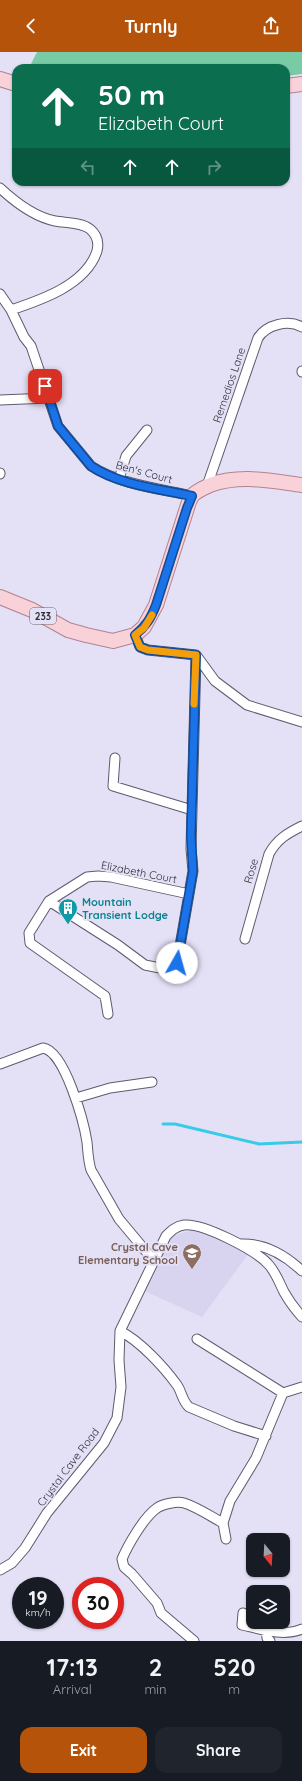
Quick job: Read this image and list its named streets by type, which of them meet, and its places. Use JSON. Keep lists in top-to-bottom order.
{
  "streets": {
    "main road": ["233"],
    "street": [
      "Remedios Lane",
      "Ben's Court",
      "Rose",
      "Elizabeth Court",
      "Crystal Cave Road"
    ]
  },
  "places": {
    "building": ["Mountain Transient Lodge"],
    "school or university": ["Crystal Cave Elementary School"]
  },
  "north": "bottom",
  "page": {
    "header": "Turnly",
    "turn": ["50 m", "Elizabeth Court"],
    "speed": "19 km/h",
    "limit": "30",
    "eta": [
      "17:13",
      "Arrival",
      "2",
      "min",
      "520",
      "m"
    ],
    "buttons": ["Exit", "Share"]
  }
}
